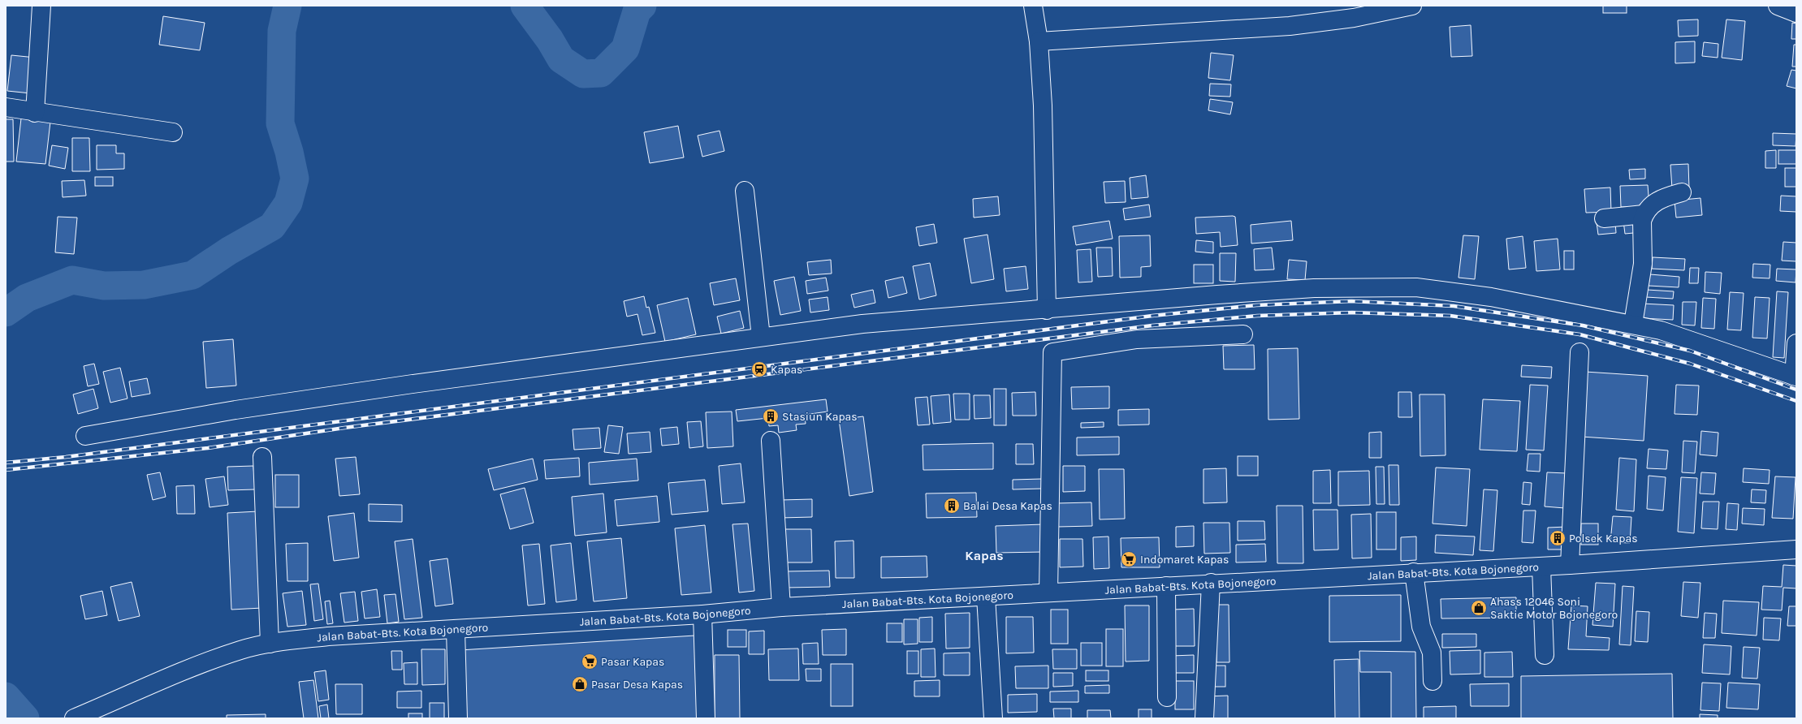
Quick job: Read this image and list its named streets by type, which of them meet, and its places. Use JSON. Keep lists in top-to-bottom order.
{
  "streets": {
    "main road": ["Jalan Babat-Bts. Kota Bojonegoro"]
  },
  "districts": ["Kapas"],
  "places": {
    "station": ["Kapas"],
    "building": ["Stasiun Kapas", "Balai Desa Kapas", "Polsek Kapas"],
    "supermarket": ["Indomaret Kapas", "Pasar Kapas"],
    "shop": ["Ahass 12046 Soni Saktie Motor Bojonegoro", "Pasar Desa Kapas"]
  }
}
